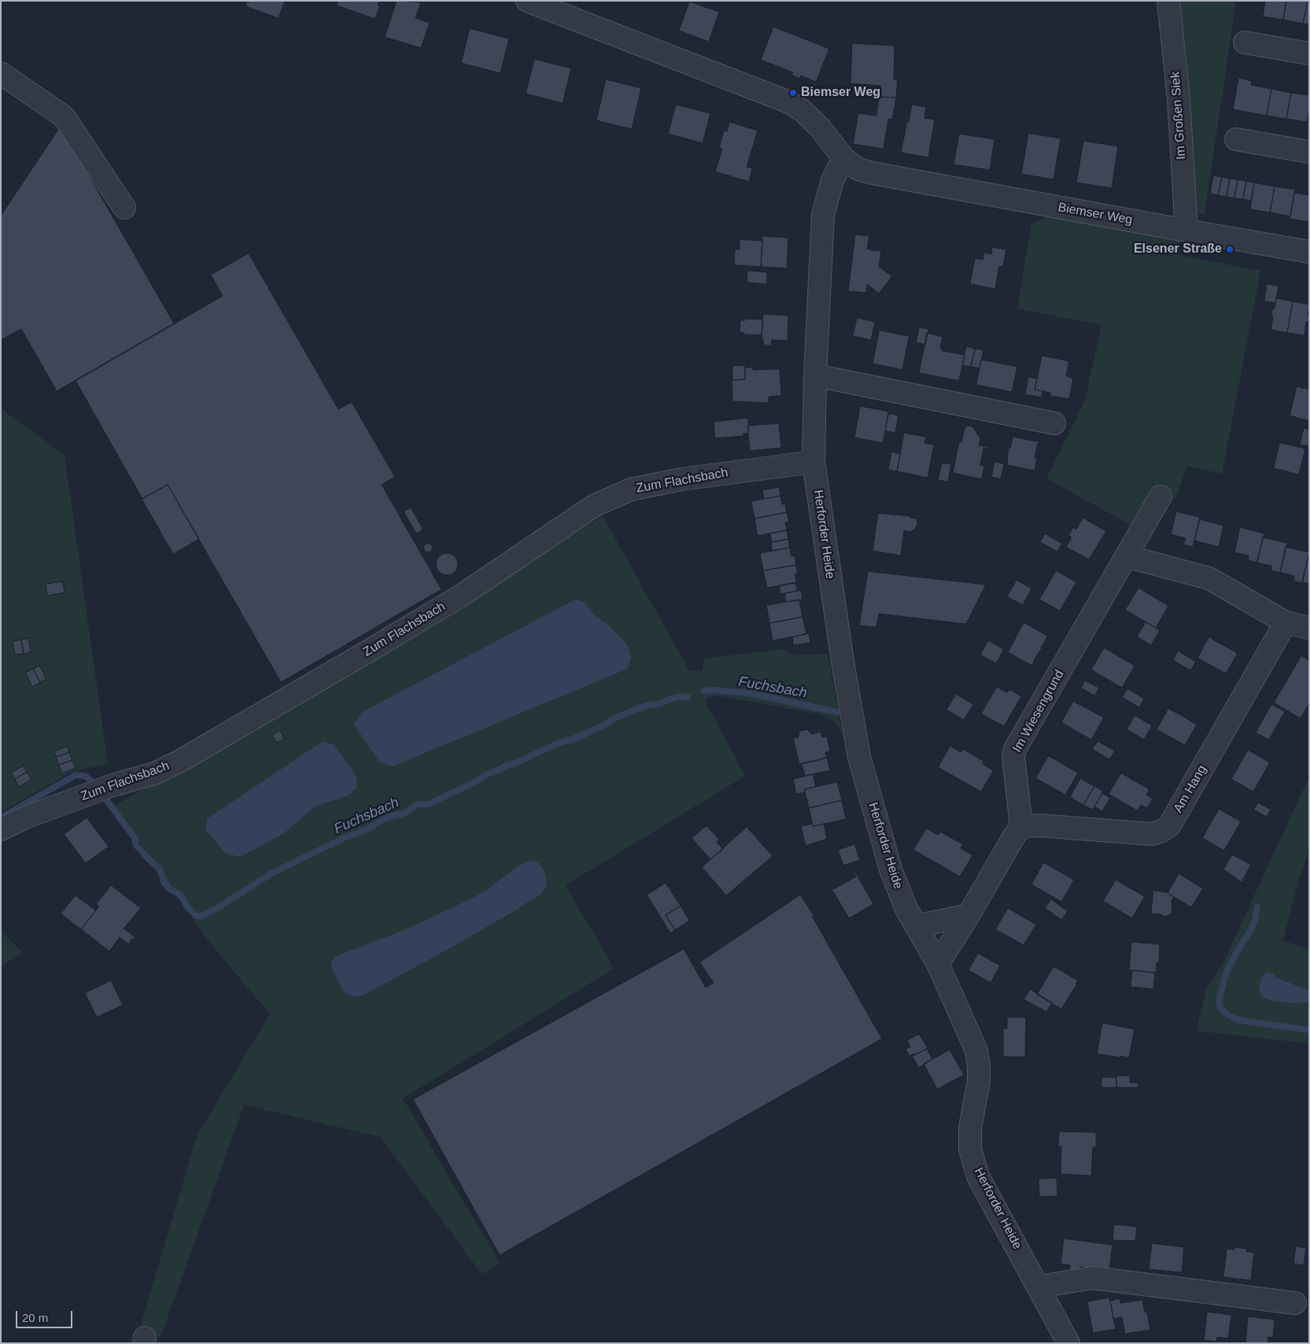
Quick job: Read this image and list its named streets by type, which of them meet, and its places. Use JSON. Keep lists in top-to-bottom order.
{
  "streets": {
    "street": [
      "Im Großen Siek",
      "Biemser Weg",
      "Zum Flachsbach",
      "Herforder Heide",
      "Im Wiesengrund",
      "Am Hang"
    ]
  },
  "crossings": [
    ["Im Großen Siek", "Biemser Weg"],
    ["Biemser Weg", "Herforder Heide"],
    ["Zum Flachsbach", "Herforder Heide"],
    ["Im Wiesengrund", "Am Hang"]
  ],
  "water": ["Fuchsbach"],
  "places": ["Biemser Weg", "Elsener Straße"],
  "scale_bar": "20 m"
}
